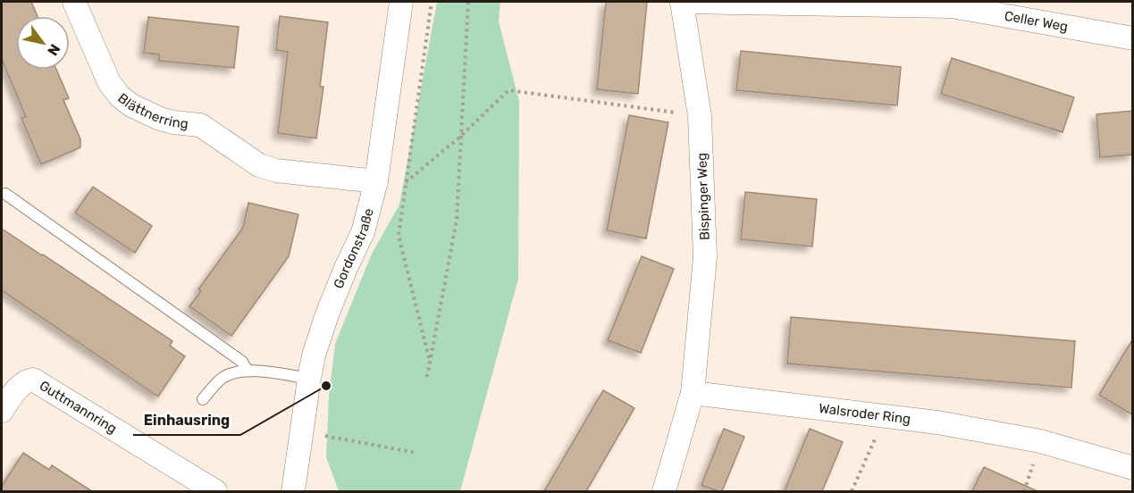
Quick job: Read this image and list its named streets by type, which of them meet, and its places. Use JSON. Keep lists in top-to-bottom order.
{
  "streets": {
    "street": [
      "Celler Weg",
      "Blättnerring",
      "Bispinger Weg",
      "Gordonstraße",
      "Guttmannring",
      "Walsroder Ring"
    ]
  },
  "crossings": [
    ["Celler Weg", "Bispinger Weg"],
    ["Blättnerring", "Gordonstraße"],
    ["Bispinger Weg", "Walsroder Ring"]
  ],
  "places": ["Einhausring"],
  "north": "bottom right"
}
